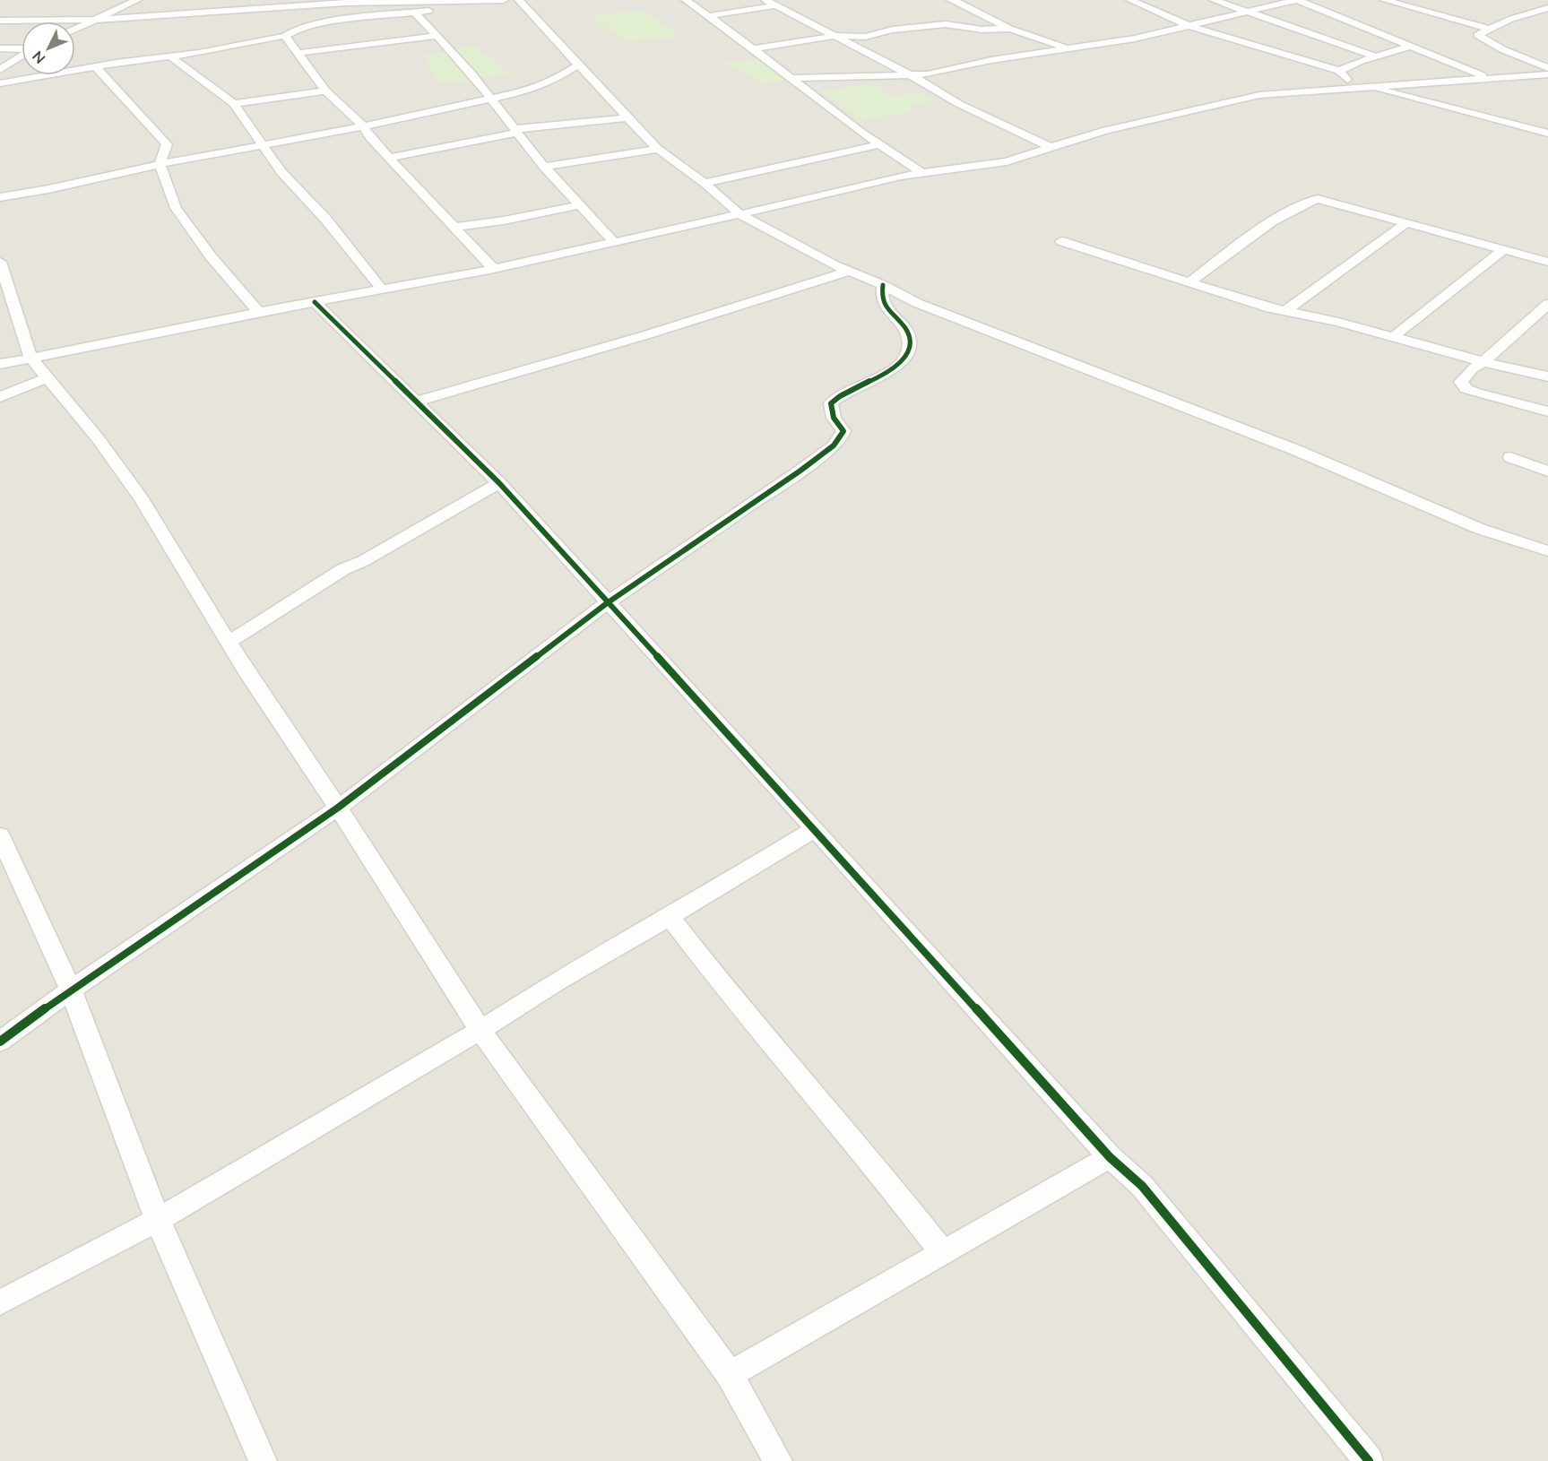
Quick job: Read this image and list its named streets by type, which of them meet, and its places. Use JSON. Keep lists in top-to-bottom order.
{
  "north": "bottom left"
}
